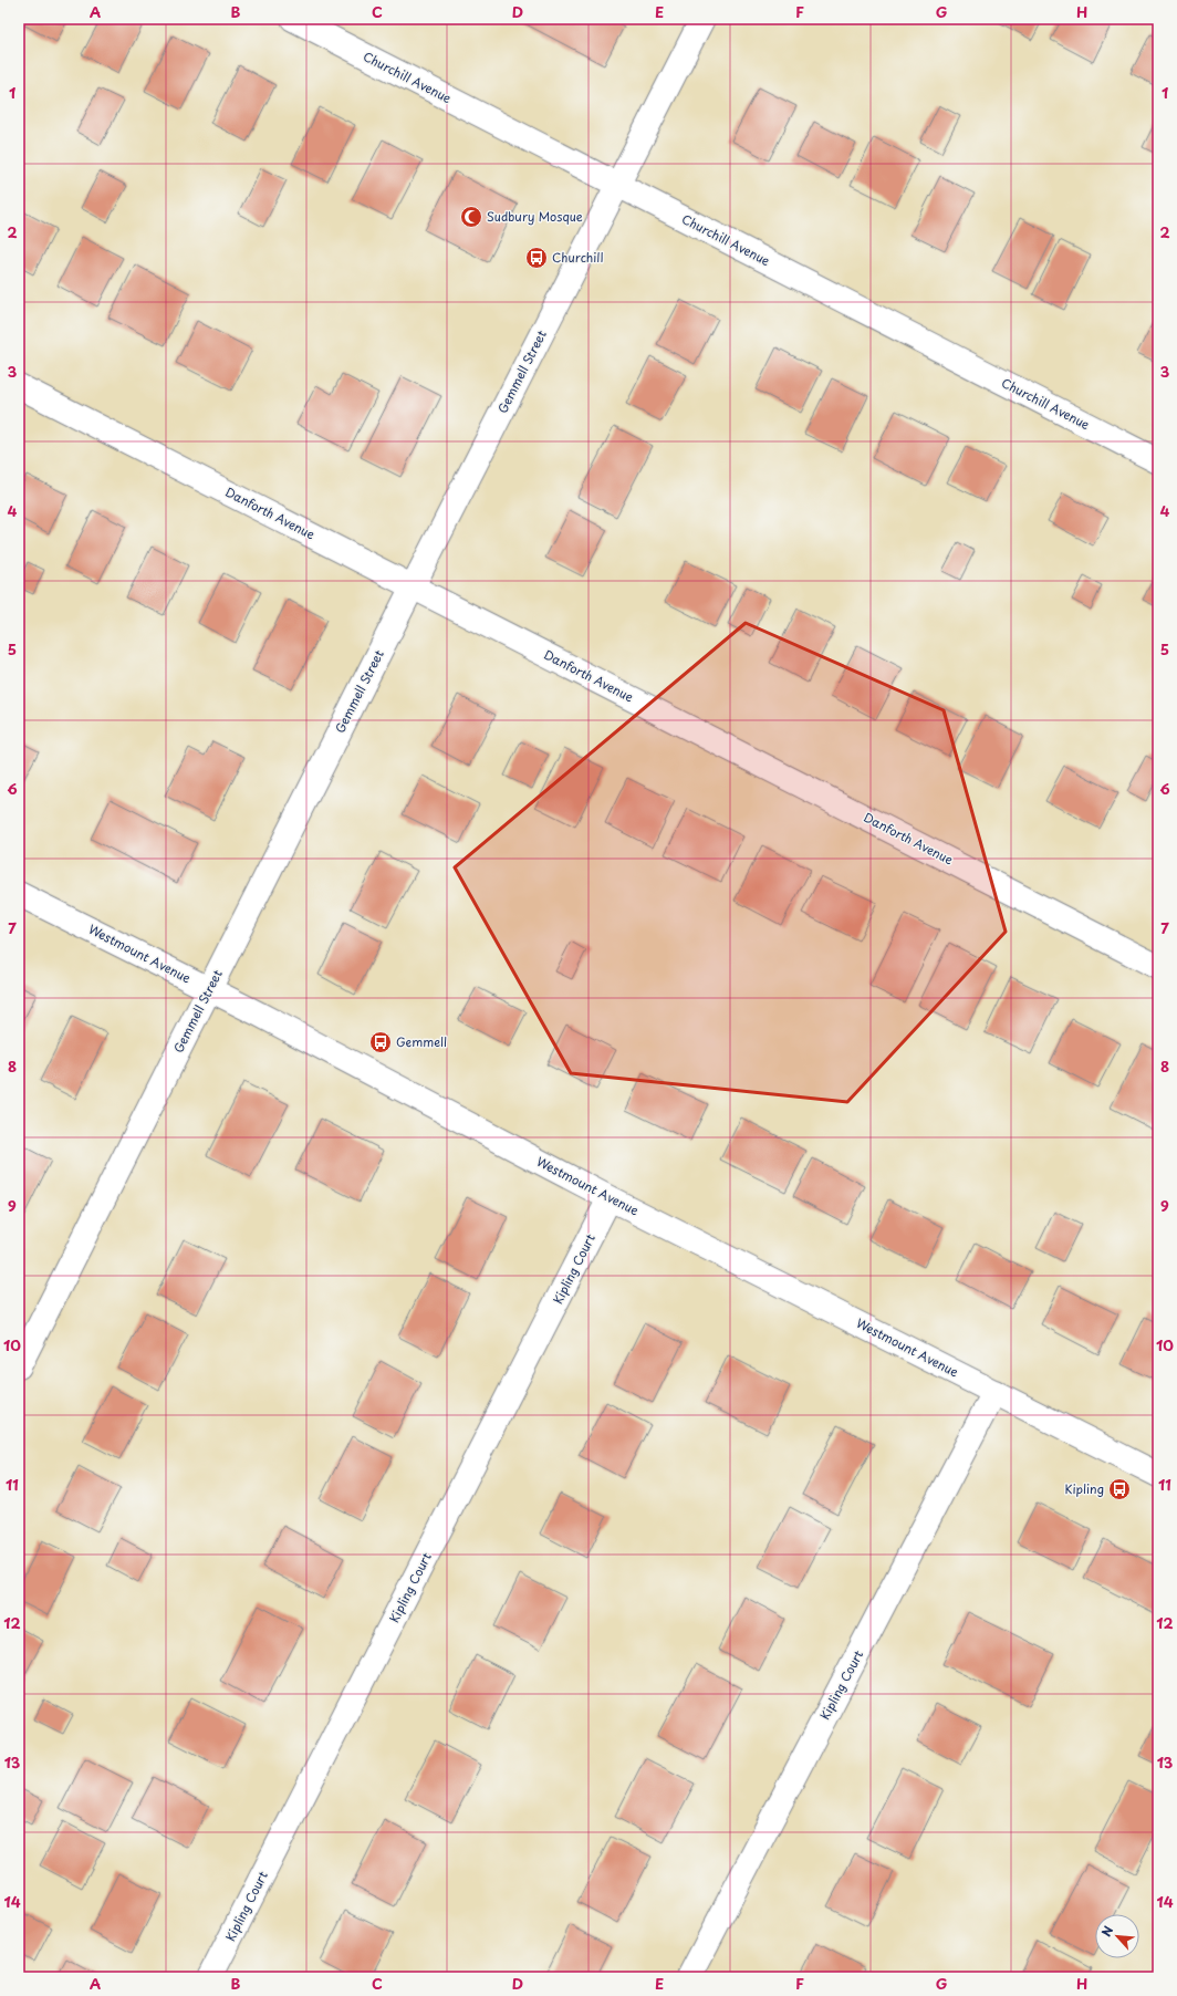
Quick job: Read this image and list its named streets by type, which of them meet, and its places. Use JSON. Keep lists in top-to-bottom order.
{
  "streets": {
    "street": [
      "Churchill Avenue",
      "Gemmell Street",
      "Danforth Avenue",
      "Westmount Avenue",
      "Kipling Court"
    ]
  },
  "crossings": [
    ["Churchill Avenue", "Gemmell Street"],
    ["Gemmell Street", "Danforth Avenue"],
    ["Gemmell Street", "Westmount Avenue"],
    ["Westmount Avenue", "Kipling Court"]
  ],
  "places": {
    "mosque": ["Sudbury Mosque"],
    "bus stop": ["Churchill", "Gemmell", "Kipling"]
  },
  "north": "top left",
  "grid": {
    "columns": [
      "A",
      "B",
      "C",
      "D",
      "E",
      "F",
      "G",
      "H"
    ],
    "rows": [
      "1",
      "2",
      "3",
      "4",
      "5",
      "6",
      "7",
      "8",
      "9",
      "10",
      "11",
      "12",
      "13",
      "14"
    ]
  }
}
